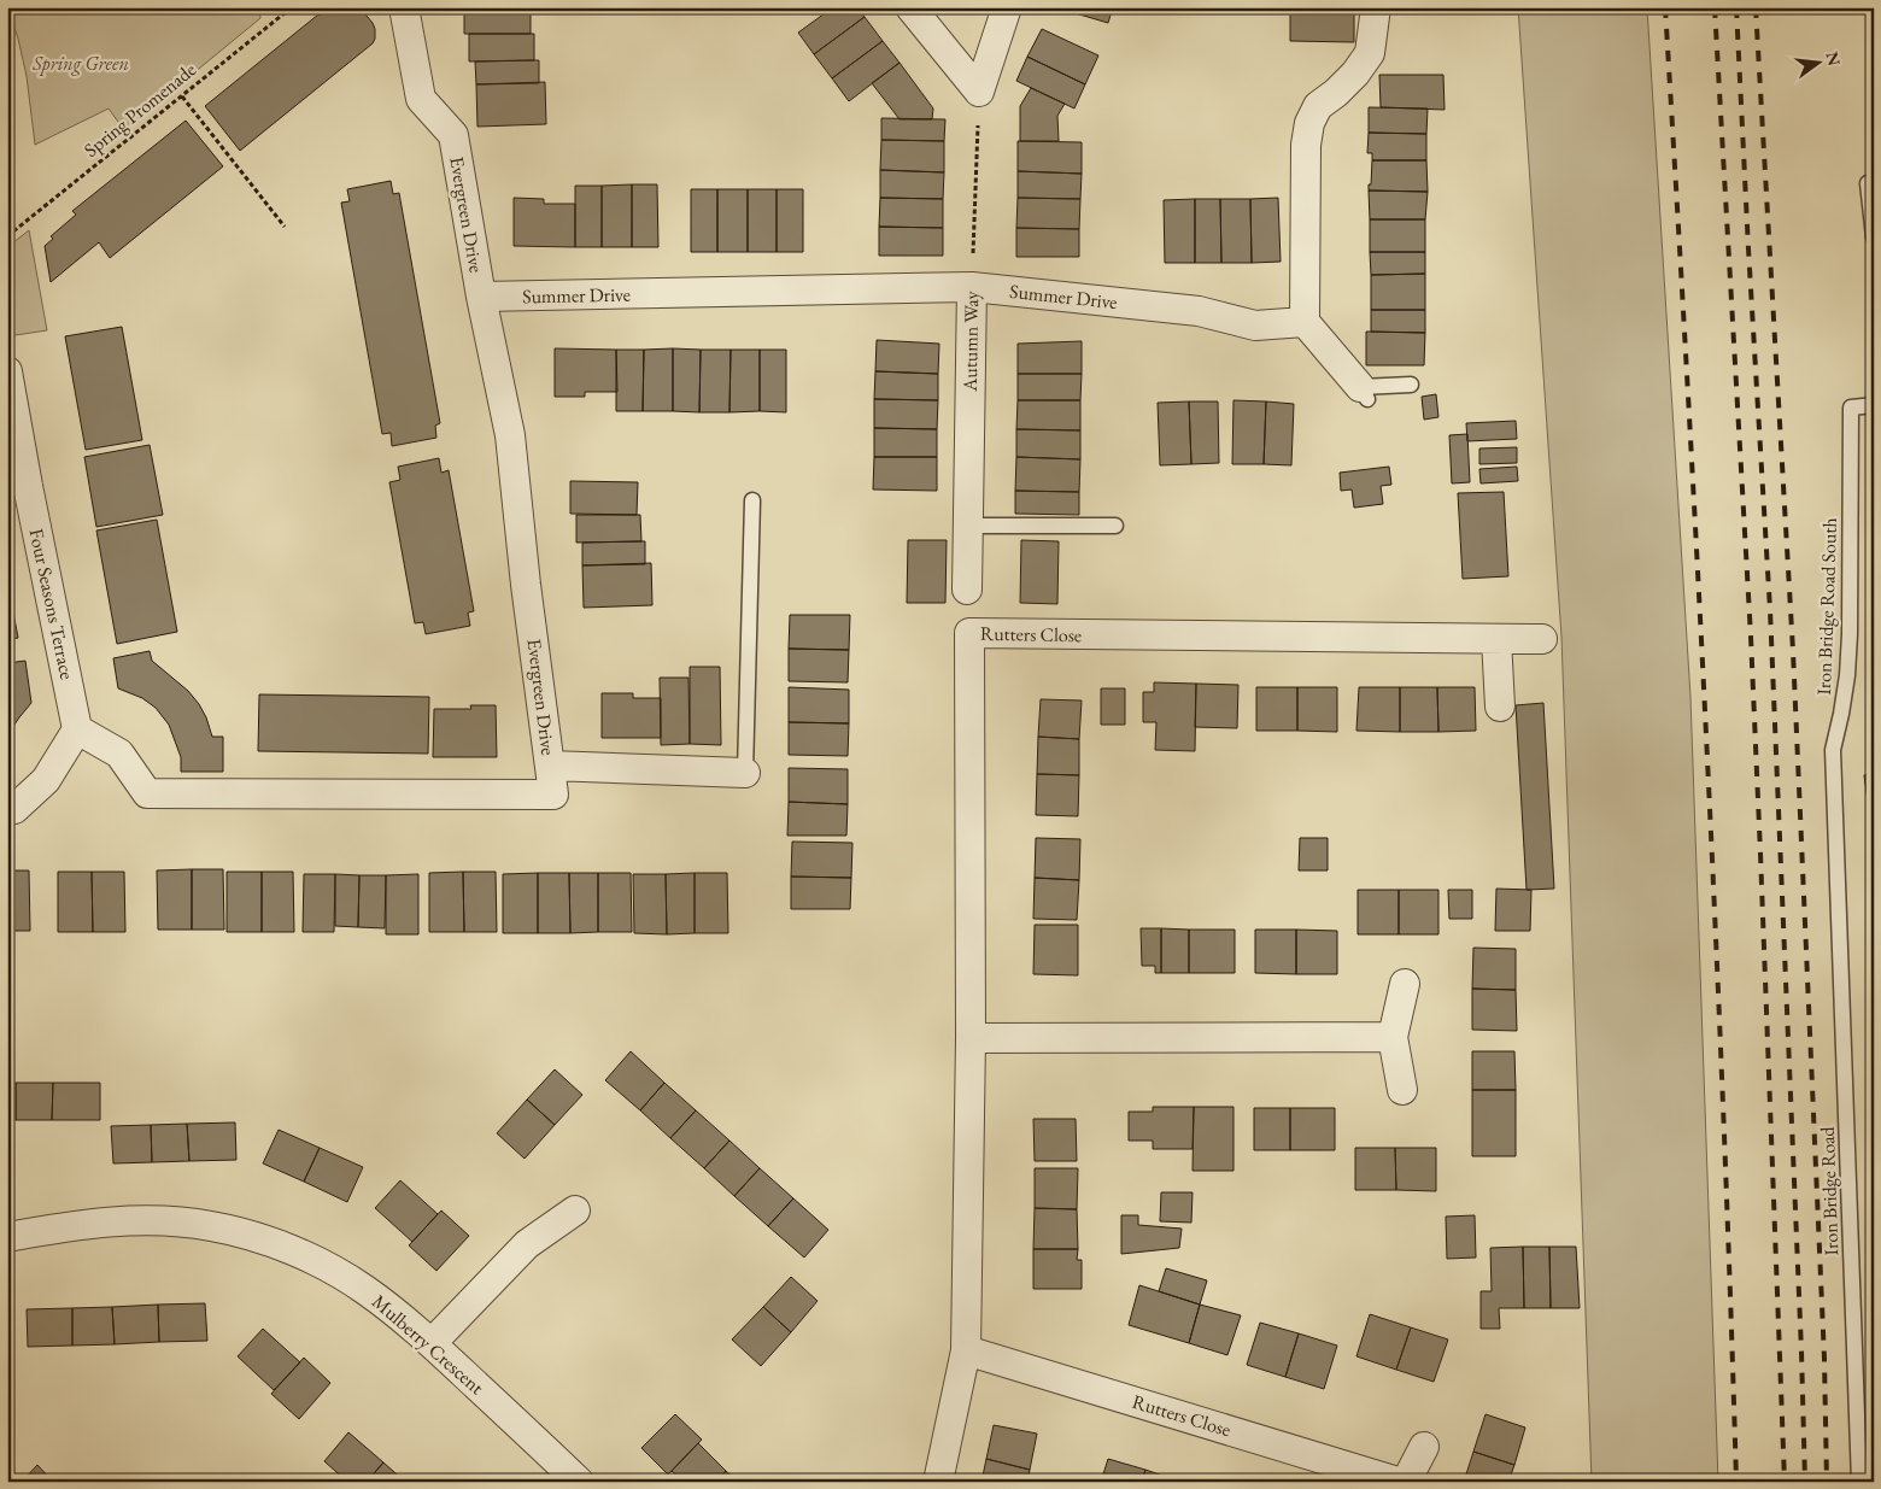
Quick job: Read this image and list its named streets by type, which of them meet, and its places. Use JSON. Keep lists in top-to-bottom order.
{
  "streets": {
    "street": [
      "Evergreen Drive",
      "Summer Drive",
      "Autumn Way",
      "Four Seasons Terrace",
      "Rutters Close",
      "Mulberry Crescent"
    ],
    "lane": ["Iron Bridge Road South", "Iron Bridge Road"],
    "path": ["Spring Promenade"]
  },
  "crossings": [
    ["Evergreen Drive", "Summer Drive"],
    ["Evergreen Drive", "Four Seasons Terrace"],
    ["Summer Drive", "Autumn Way"],
    ["Iron Bridge Road South", "Iron Bridge Road"]
  ],
  "parks": ["Spring Green"],
  "north": "right"
}
